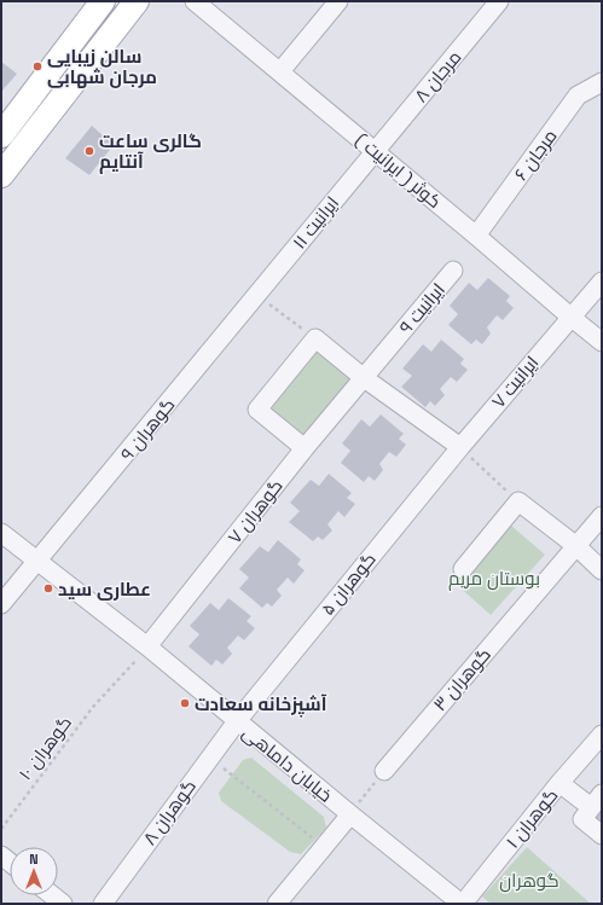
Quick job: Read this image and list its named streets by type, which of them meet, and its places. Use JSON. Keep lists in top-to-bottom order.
{
  "streets": {
    "street": [
      "مرجان ۸",
      "مرجان ۶",
      "کوثر ( ایرانیت )",
      "ایرانیت ۱۱",
      "ایرانیت ۹",
      "ایرانیت ۷",
      "گوهران ۹",
      "گوهران ۷",
      "گوهران ۵",
      "گوهران ۳",
      "خیابان داماهی",
      "گوهران ۸",
      "گوهران ۱"
    ],
    "path": ["گوهران ۱۰"]
  },
  "crossings": [
    ["مرجان ۸", "کوثر ( ایرانیت )"],
    ["مرجان ۸", "ایرانیت ۱۱"],
    ["مرجان ۶", "کوثر ( ایرانیت )"],
    ["کوثر ( ایرانیت )", "ایرانیت ۱۱"],
    ["کوثر ( ایرانیت )", "ایرانیت ۷"],
    ["ایرانیت ۱۱", "گوهران ۹"],
    ["ایرانیت ۹", "گوهران ۷"],
    ["ایرانیت ۷", "گوهران ۵"],
    ["گوهران ۹", "خیابان داماهی"],
    ["گوهران ۷", "گوهران ۱۰"],
    ["گوهران ۷", "خیابان داماهی"],
    ["گوهران ۵", "خیابان داماهی"],
    ["گوهران ۵", "گوهران ۸"],
    ["گوهران ۱۰", "خیابان داماهی"],
    ["خیابان داماهی", "گوهران ۸"],
    ["خیابان داماهی", "گوهران ۱"]
  ],
  "parks": ["بوستان مریم", "گوهران"],
  "places": [
    "سالن زیبایی مرجان شهابی",
    "گالری ساعت آنتایم",
    "عطاری سید",
    "آشپزخانه سعادت"
  ],
  "north": "top"
}
